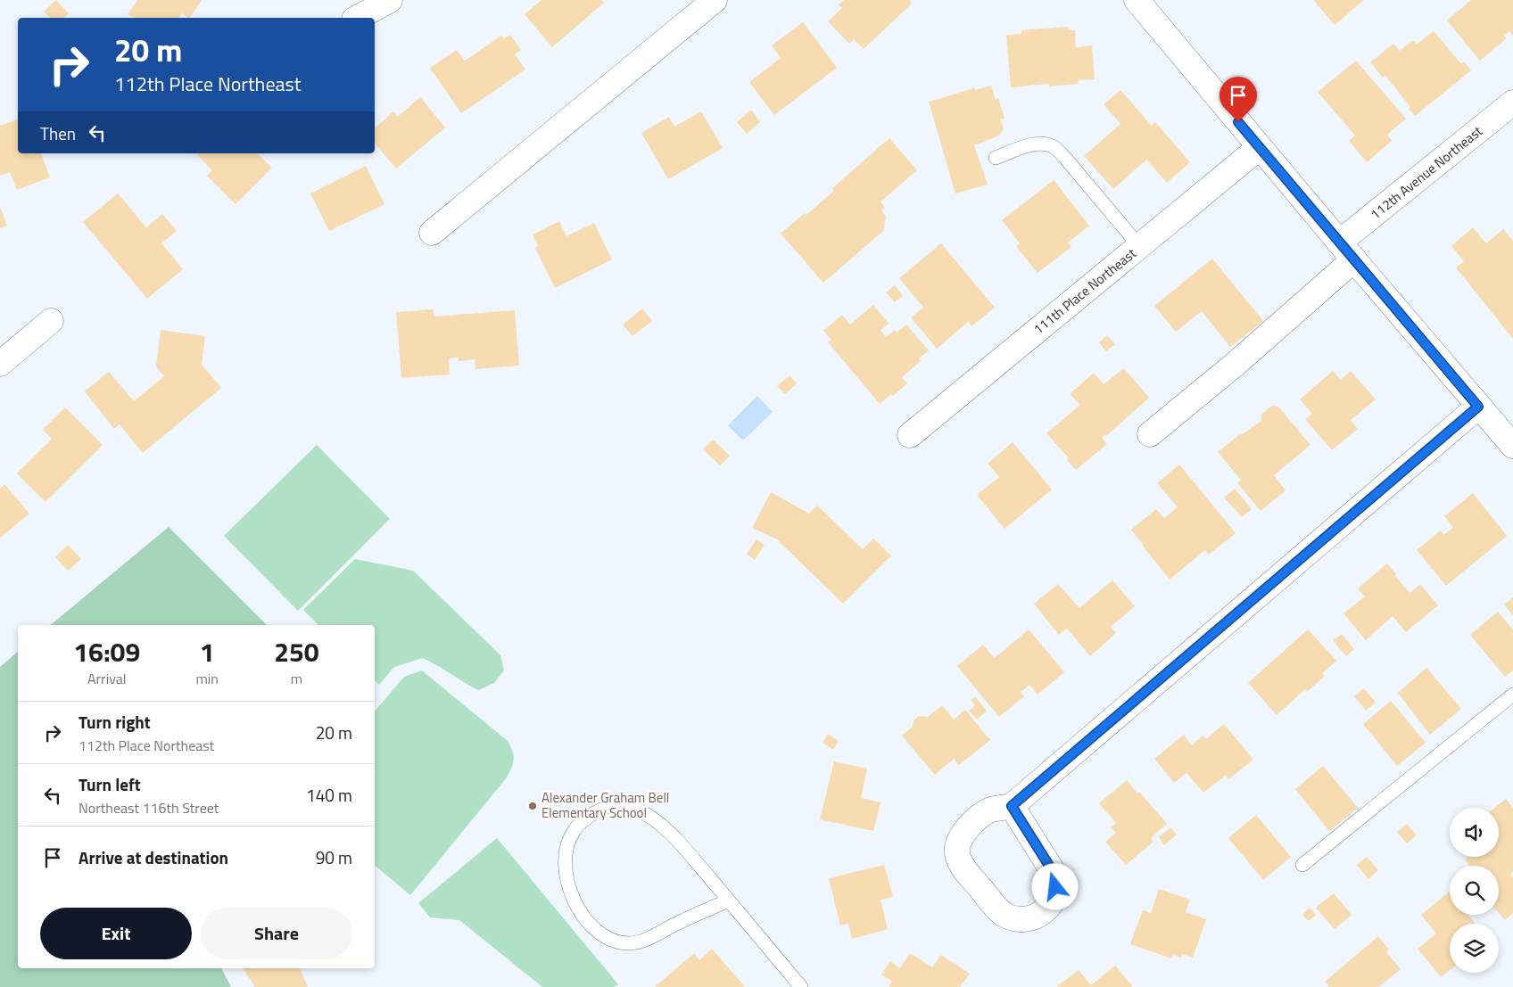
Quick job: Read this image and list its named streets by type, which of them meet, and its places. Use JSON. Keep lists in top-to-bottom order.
{
  "streets": {
    "street": ["112th Avenue Northeast", "111th Place Northeast"]
  },
  "places": ["Alexander Graham Bell Elementary School"],
  "page": {
    "turn": ["20 m", "112th Place Northeast"],
    "then": "Then",
    "eta": [
      "16:09",
      "Arrival",
      "1",
      "min",
      "250",
      "m"
    ],
    "list": [
      {
        "name": "Turn right",
        "note": "112th Place Northeast",
        "value": "20 m"
      },
      {
        "name": "Turn left",
        "note": "Northeast 116th Street",
        "value": "140 m"
      },
      {
        "name": "Arrive at destination",
        "value": "90 m"
      }
    ],
    "buttons": ["Exit", "Share"]
  }
}
